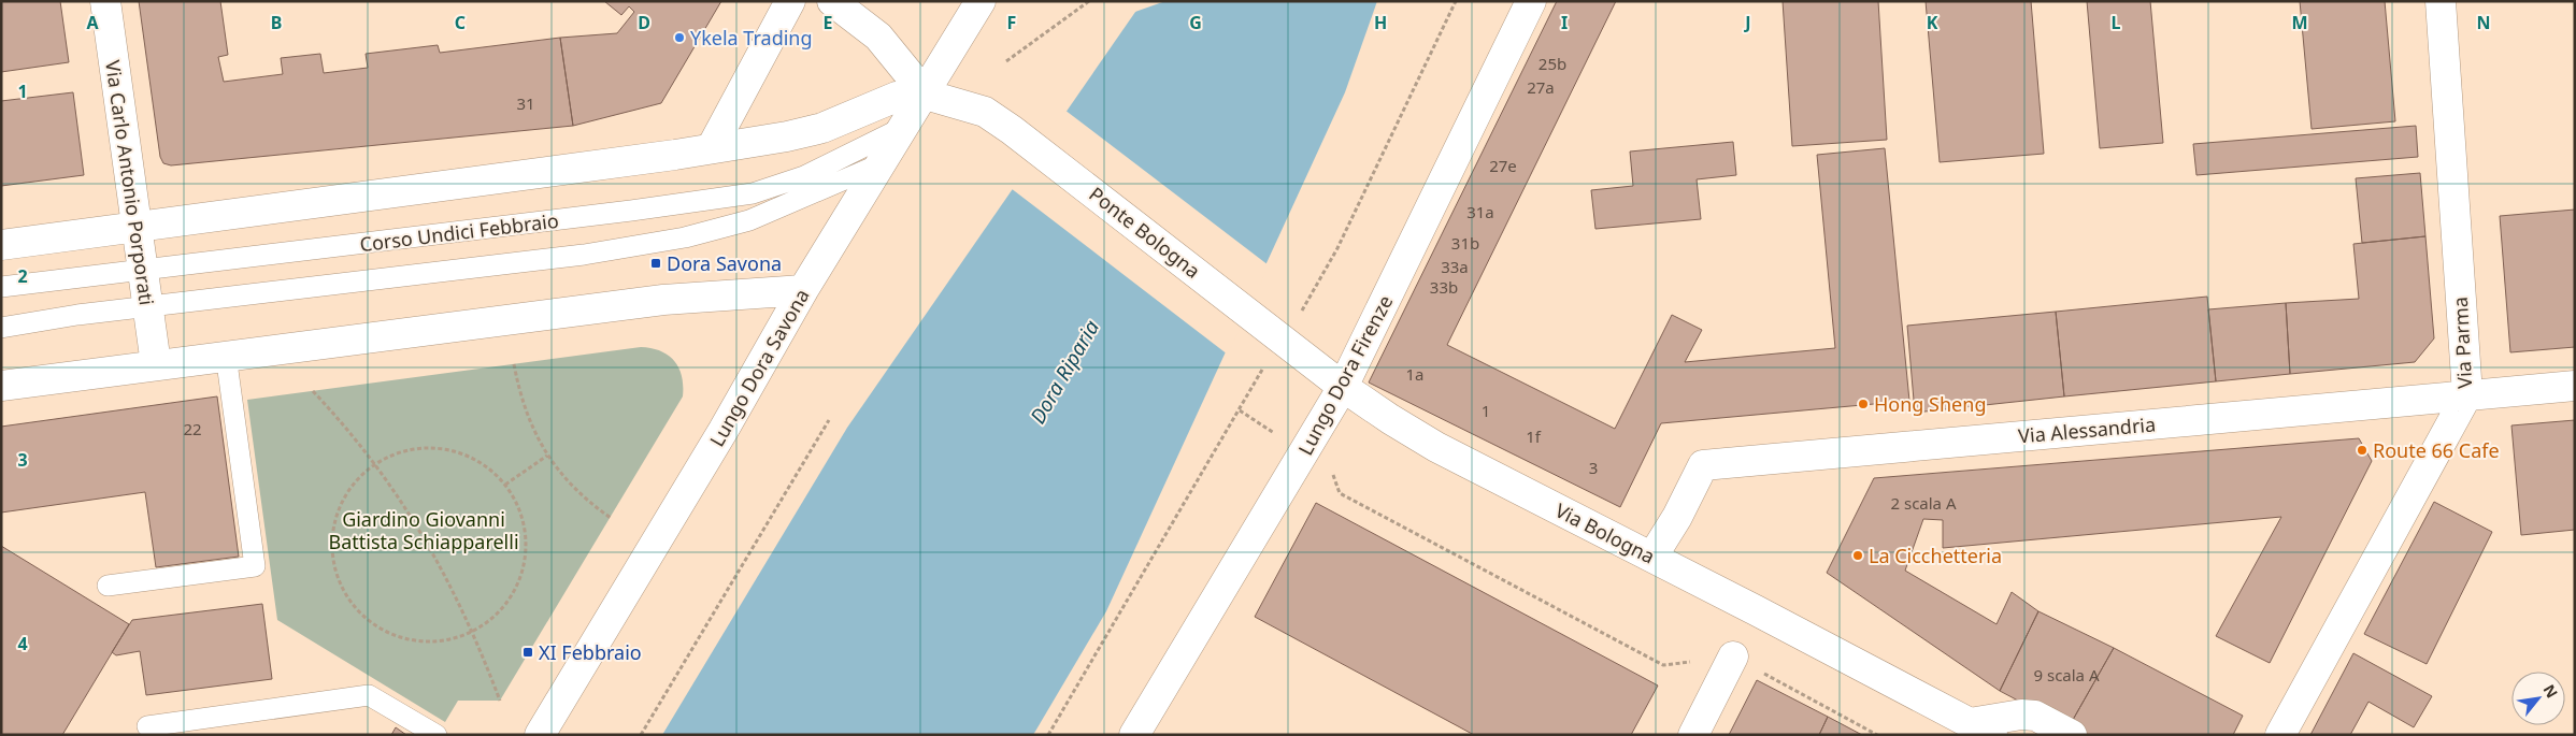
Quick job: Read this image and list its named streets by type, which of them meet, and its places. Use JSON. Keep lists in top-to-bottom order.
{
  "streets": {
    "street": [
      "Via Carlo Antonio Porporati",
      "Ponte Bologna",
      "Via Parma",
      "Lungo Dora Savona",
      "Lungo Dora Firenze",
      "Via Alessandria",
      "Via Bologna"
    ],
    "lane": ["Corso Undici Febbraio"]
  },
  "crossings": [
    ["Via Carlo Antonio Porporati", "Corso Undici Febbraio"],
    ["Corso Undici Febbraio", "Lungo Dora Savona"],
    ["Ponte Bologna", "Lungo Dora Savona"],
    ["Ponte Bologna", "Via Bologna"],
    ["Via Parma", "Via Alessandria"],
    ["Lungo Dora Firenze", "Via Bologna"],
    ["Via Alessandria", "Via Bologna"]
  ],
  "water": ["Dora Riparia"],
  "parks": ["Giardino Giovanni Battista Schiapparelli"],
  "places": {
    "other": [
      "Ykela Trading",
      "Hong Sheng",
      "Route 66 Cafe",
      "La Cicchetteria"
    ],
    "transit": ["Dora Savona", "XI Febbraio"]
  },
  "house_numbers": [
    "25b",
    "27a",
    "31",
    "27e",
    "31a",
    "31b",
    "33a",
    "33b",
    "1a",
    "1",
    "22",
    "1f",
    "3",
    "2 scala A",
    "9 scala A"
  ],
  "north": "top right",
  "grid": {
    "columns": [
      "A",
      "B",
      "C",
      "D",
      "E",
      "F",
      "G",
      "H",
      "I",
      "J",
      "K",
      "L",
      "M",
      "N"
    ],
    "rows": [
      "1",
      "2",
      "3",
      "4"
    ]
  }
}
